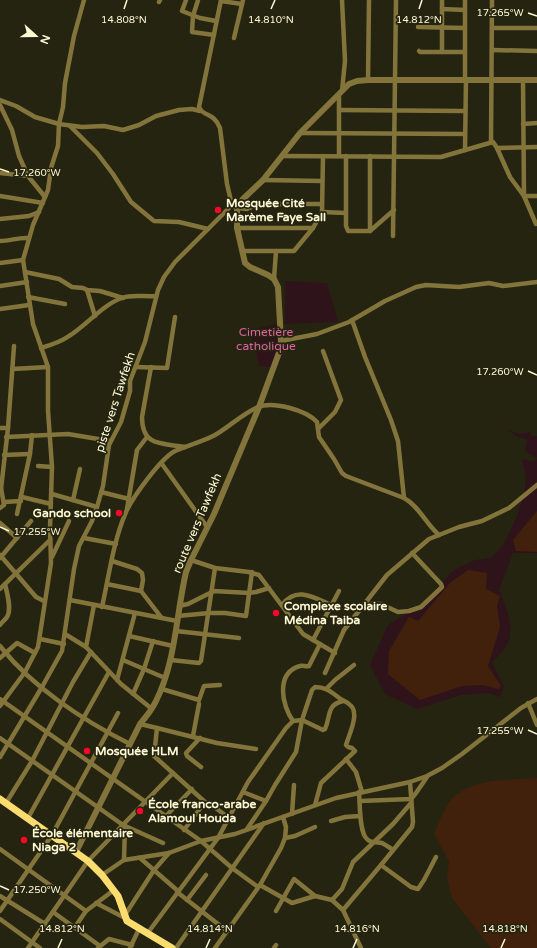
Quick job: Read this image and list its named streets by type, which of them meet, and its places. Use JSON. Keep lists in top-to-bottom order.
{
  "streets": {
    "street": ["piste vers Tawfekh", "route vers Tawfekh"]
  },
  "parks": ["Cimetière catholique"],
  "places": [
    "Mosquée Cité Marème Faye Sall",
    "Gando school",
    "Complexe scolaire Médina Taiba",
    "Mosquée HLM",
    "École franco-arabe Alamoul Houda",
    "École élémentaire Niaga 2"
  ],
  "north": "right",
  "coordinates": [
    "17.265°W",
    "14.808°N",
    "14.810°N",
    "14.812°N",
    "17.260°W",
    "17.255°W",
    "17.250°W",
    "14.814°N",
    "14.816°N",
    "14.818°N"
  ]
}
